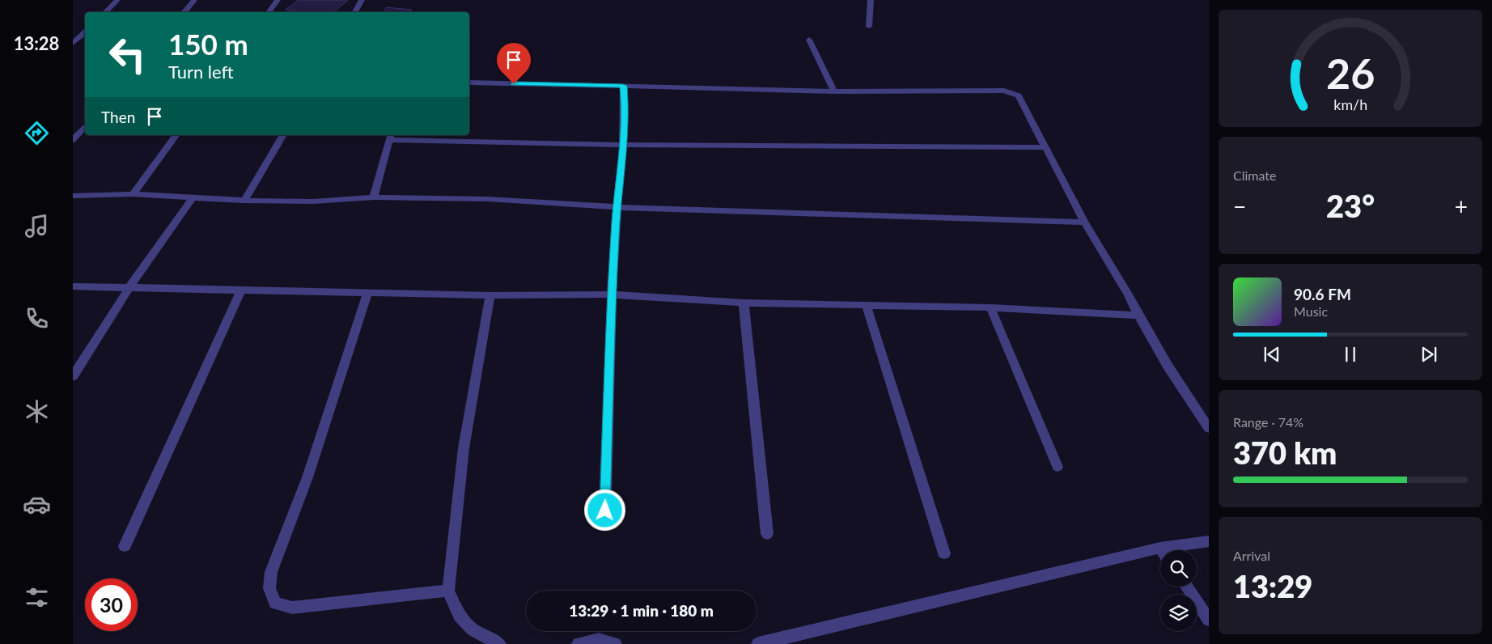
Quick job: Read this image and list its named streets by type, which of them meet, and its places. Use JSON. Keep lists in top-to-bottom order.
{
  "page": {
    "tabs": "13:28",
    "turn": ["150 m", "Turn left"],
    "then": "Then",
    "tile": [
      "Climate",
      ["Range · 74%", "370 km"],
      ["Arrival", "13:29"]
    ],
    "heat": ["−", "23°", "+"],
    "song": ["90.6 FM", "Music"],
    "limit": "30",
    "trip": "13:29 · 1 min · 180 m",
    "gauge": ["26", "km/h"]
  }
}
